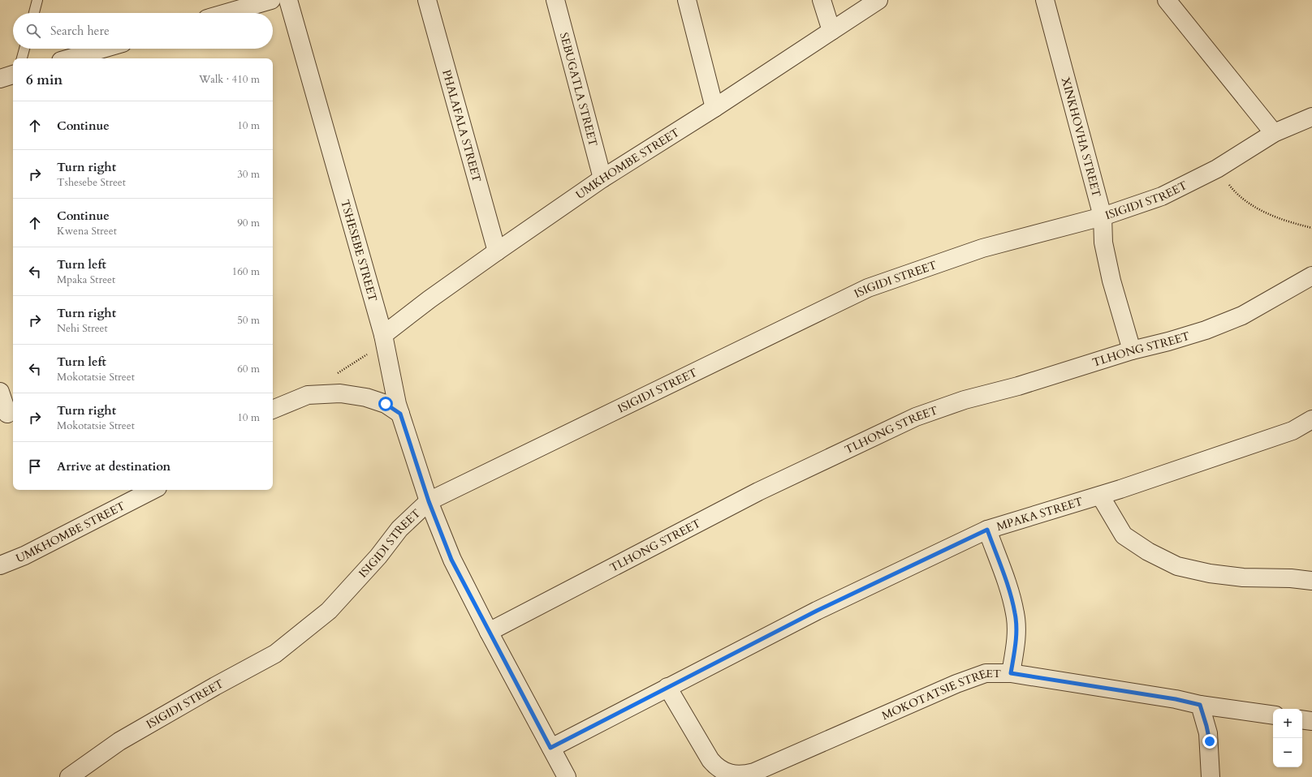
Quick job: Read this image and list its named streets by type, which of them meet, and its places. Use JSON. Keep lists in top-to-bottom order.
{
  "streets": {
    "street": [
      "SEBUGATLA STREET",
      "PHALAFALA STREET",
      "XINKHOVHA STREET",
      "UMKHOMBE STREET",
      "ISIGIDI STREET",
      "TSHESEBE STREET",
      "TLHONG STREET",
      "MPAKA STREET",
      "MOKOTATSIE STREET"
    ]
  },
  "crossings": [
    ["SEBUGATLA STREET", "UMKHOMBE STREET"],
    ["PHALAFALA STREET", "UMKHOMBE STREET"],
    ["XINKHOVHA STREET", "ISIGIDI STREET"],
    ["XINKHOVHA STREET", "TLHONG STREET"],
    ["UMKHOMBE STREET", "TSHESEBE STREET"],
    ["ISIGIDI STREET", "TSHESEBE STREET"],
    ["TSHESEBE STREET", "TLHONG STREET"],
    ["TSHESEBE STREET", "MPAKA STREET"],
    ["MPAKA STREET", "MOKOTATSIE STREET"]
  ],
  "page": {
    "search": "Search here",
    "heading": ["6 min", "Walk · 410 m"],
    "list": [
      ["Continue", "10 m"],
      ["Turn right", "Tshesebe Street", "30 m"],
      ["Continue", "Kwena Street", "90 m"],
      ["Turn left", "Mpaka Street", "160 m"],
      ["Turn right", "Nehi Street", "50 m"],
      ["Turn left", "Mokotatsie Street", "60 m"],
      ["Turn right", "Mokotatsie Street", "10 m"],
      "Arrive at destination"
    ],
    "map_buttons": ["+", "−"]
  }
}
